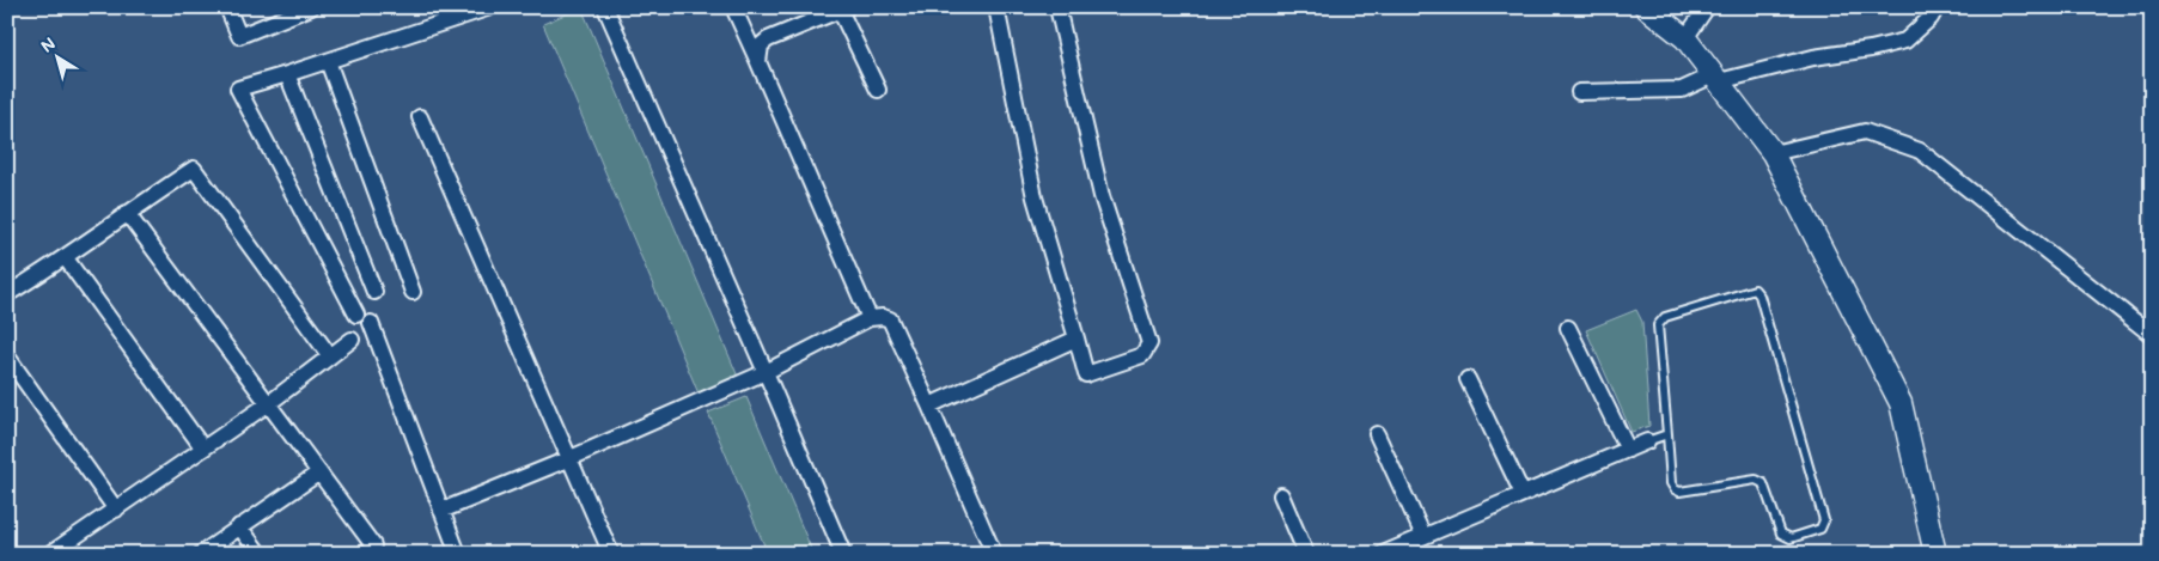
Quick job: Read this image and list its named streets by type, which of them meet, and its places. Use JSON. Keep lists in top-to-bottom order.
{
  "north": "top left"
}
